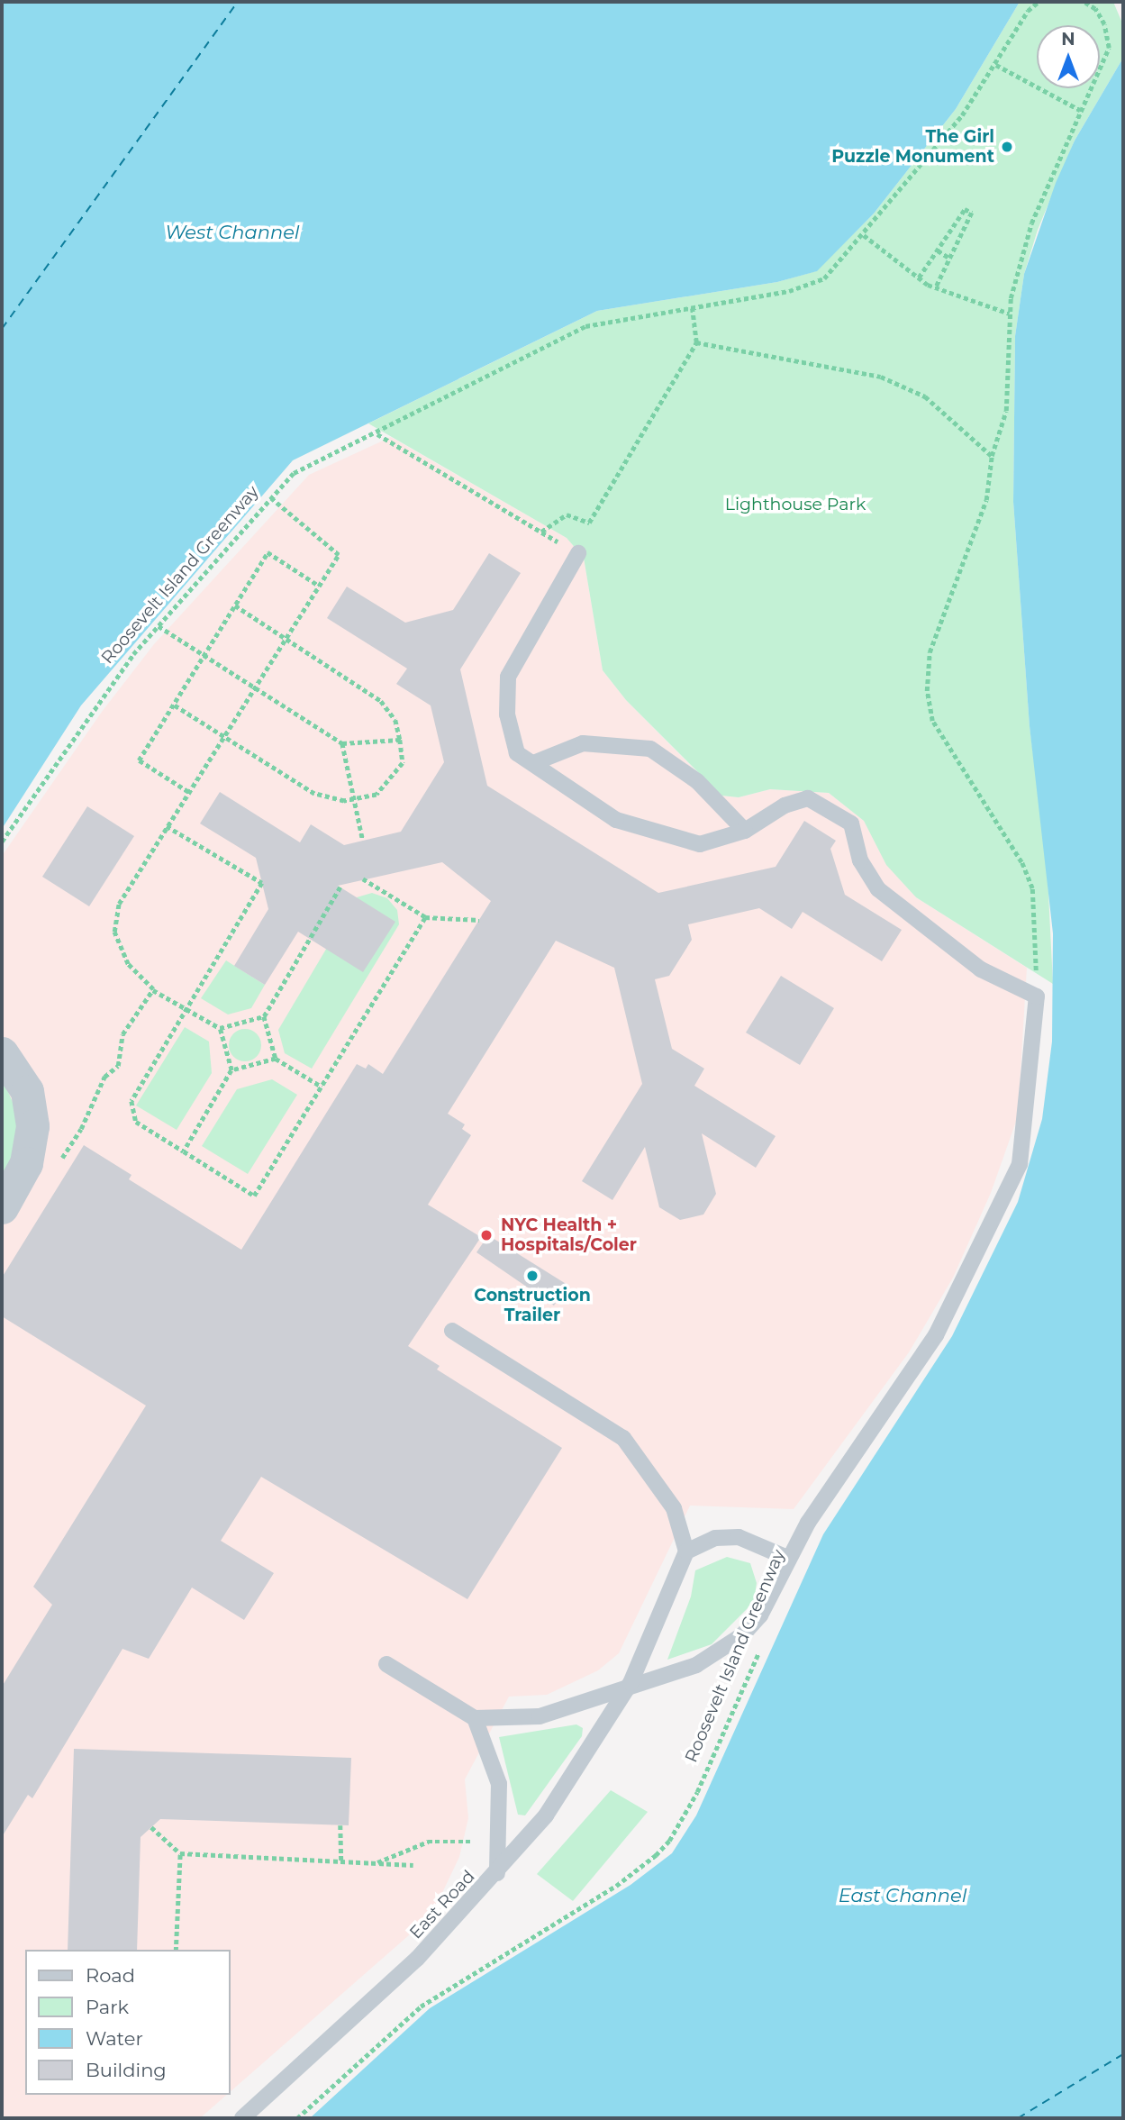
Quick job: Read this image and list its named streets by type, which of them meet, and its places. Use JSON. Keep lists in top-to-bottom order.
{
  "streets": {
    "lane": ["East Road"],
    "path": ["Roosevelt Island Greenway"]
  },
  "water": ["West Channel", "East Channel"],
  "parks": ["Lighthouse Park"],
  "places": ["The Girl Puzzle Monument", "NYC Health + Hospitals/Coler", "Construction Trailer"],
  "legend": [
    "Road",
    "Park",
    "Water",
    "Building"
  ],
  "north": "top"
}
